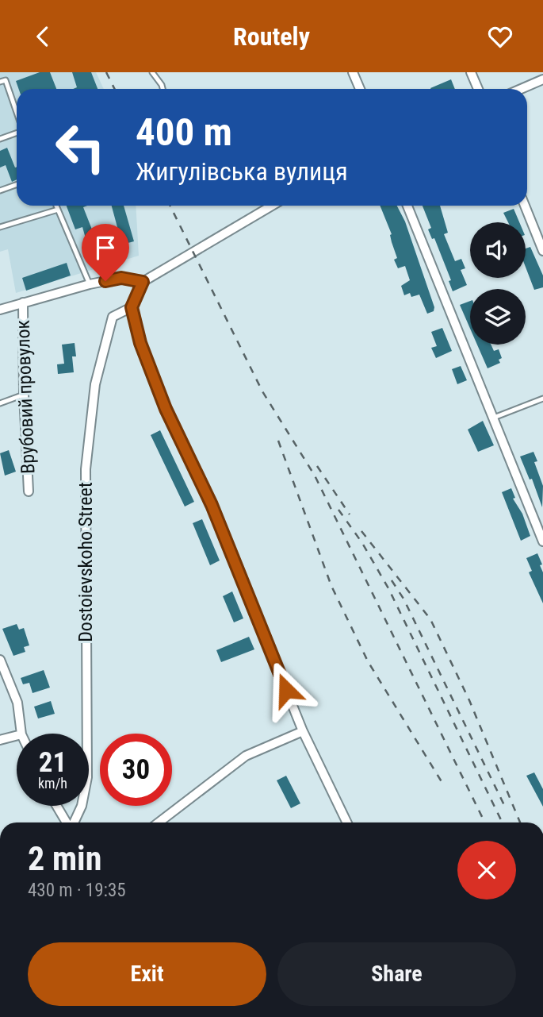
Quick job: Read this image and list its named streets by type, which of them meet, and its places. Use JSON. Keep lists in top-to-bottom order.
{
  "streets": {
    "street": ["Врубовий провулок", "Dostoievskoho Street"]
  },
  "page": {
    "header": "Routely",
    "turn": ["400 m", "Жигулівська вулиця"],
    "speed": "21 km/h",
    "limit": "30",
    "heading": ["2 min", "430 m · 19:35"],
    "buttons": ["Exit", "Share"]
  }
}
